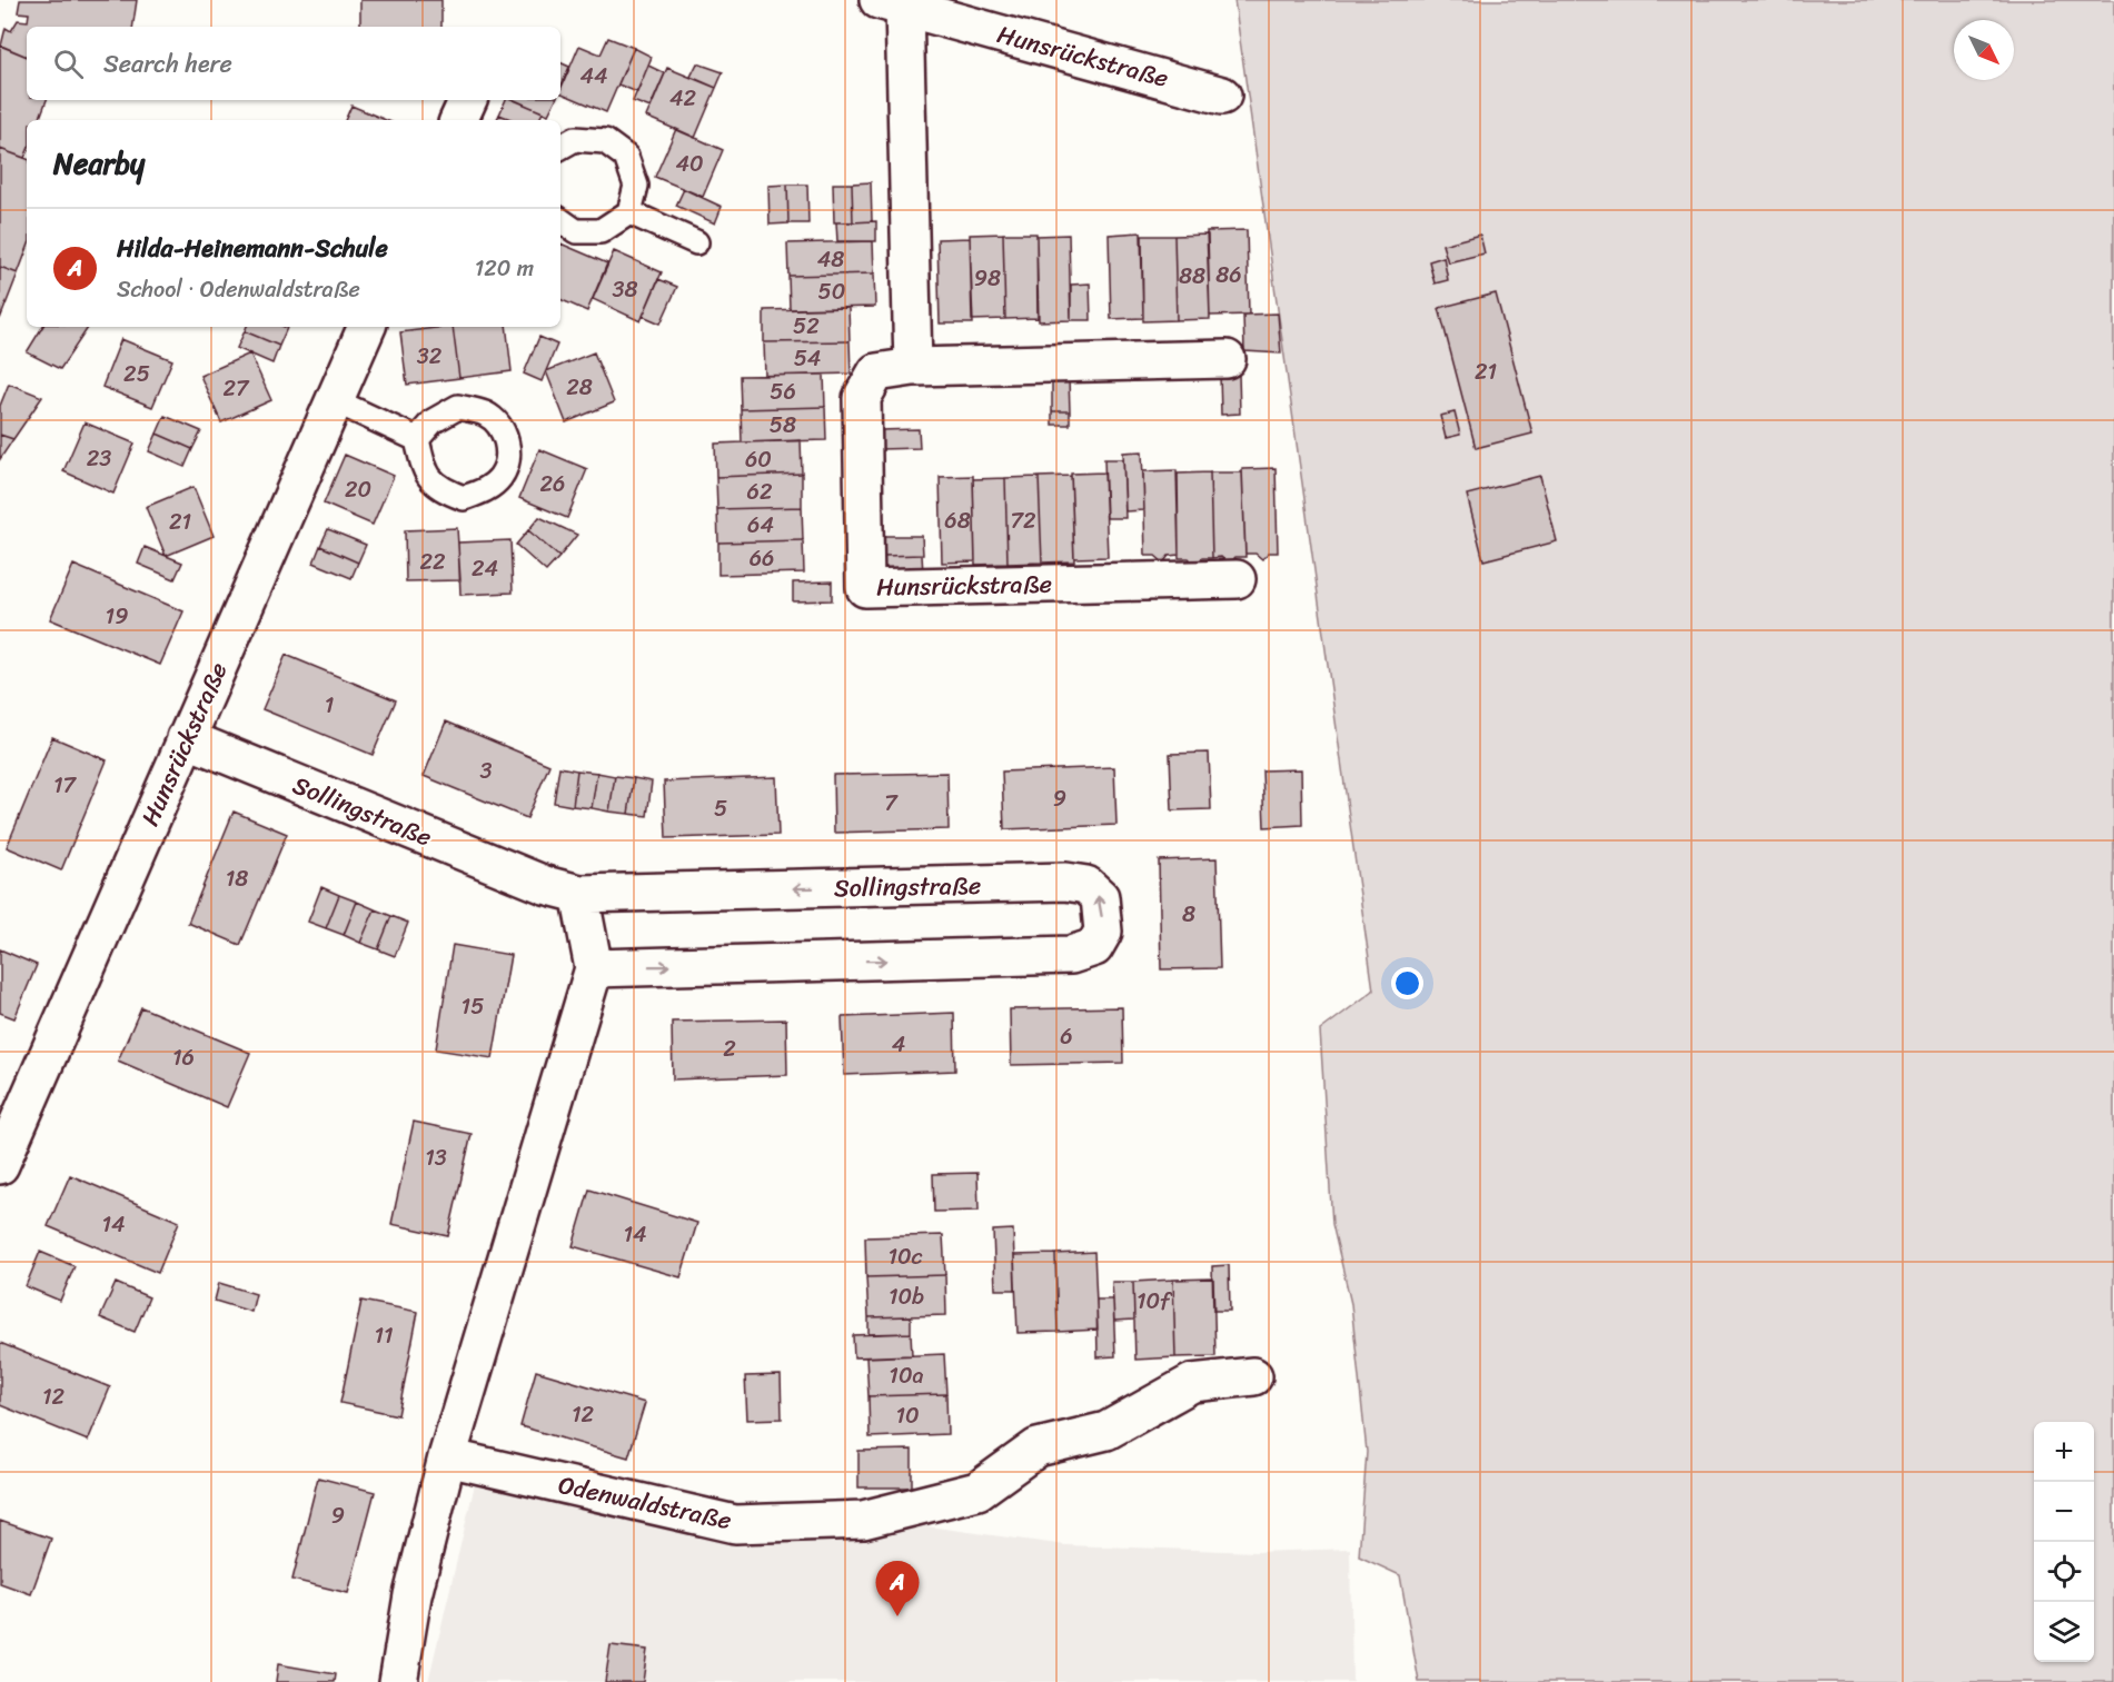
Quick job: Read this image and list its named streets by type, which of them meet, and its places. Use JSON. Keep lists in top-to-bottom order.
{
  "streets": {
    "street": ["Hunsrückstraße", "Sollingstraße", "Odenwaldstraße"]
  },
  "crossings": [
    ["Hunsrückstraße", "Sollingstraße"]
  ],
  "house_numbers": [
    "44",
    "42",
    "40",
    "48",
    "86",
    "88",
    "98",
    "38",
    "50",
    "52",
    "32",
    "54",
    "21",
    "25",
    "28",
    "27",
    "56",
    "58",
    "23",
    "60",
    "26",
    "20",
    "62",
    "68",
    "72",
    "21",
    "64",
    "66",
    "22",
    "24",
    "19",
    "1",
    "3",
    "17",
    "9",
    "7",
    "5",
    "18",
    "8",
    "15",
    "6",
    "4",
    "2",
    "16",
    "13",
    "14",
    "14",
    "10c",
    "10b",
    "10f",
    "11",
    "10a",
    "12",
    "12",
    "10",
    "9"
  ],
  "north": "bottom right",
  "page": {
    "search": "Search here",
    "heading": "Nearby",
    "list": [
      {
        "mark": "A",
        "name": "Hilda-Heinemann-Schule",
        "note": "School · Odenwaldstraße",
        "value": "120 m"
      }
    ],
    "map_buttons": ["+", "−"],
    "pins": "A"
  }
}
